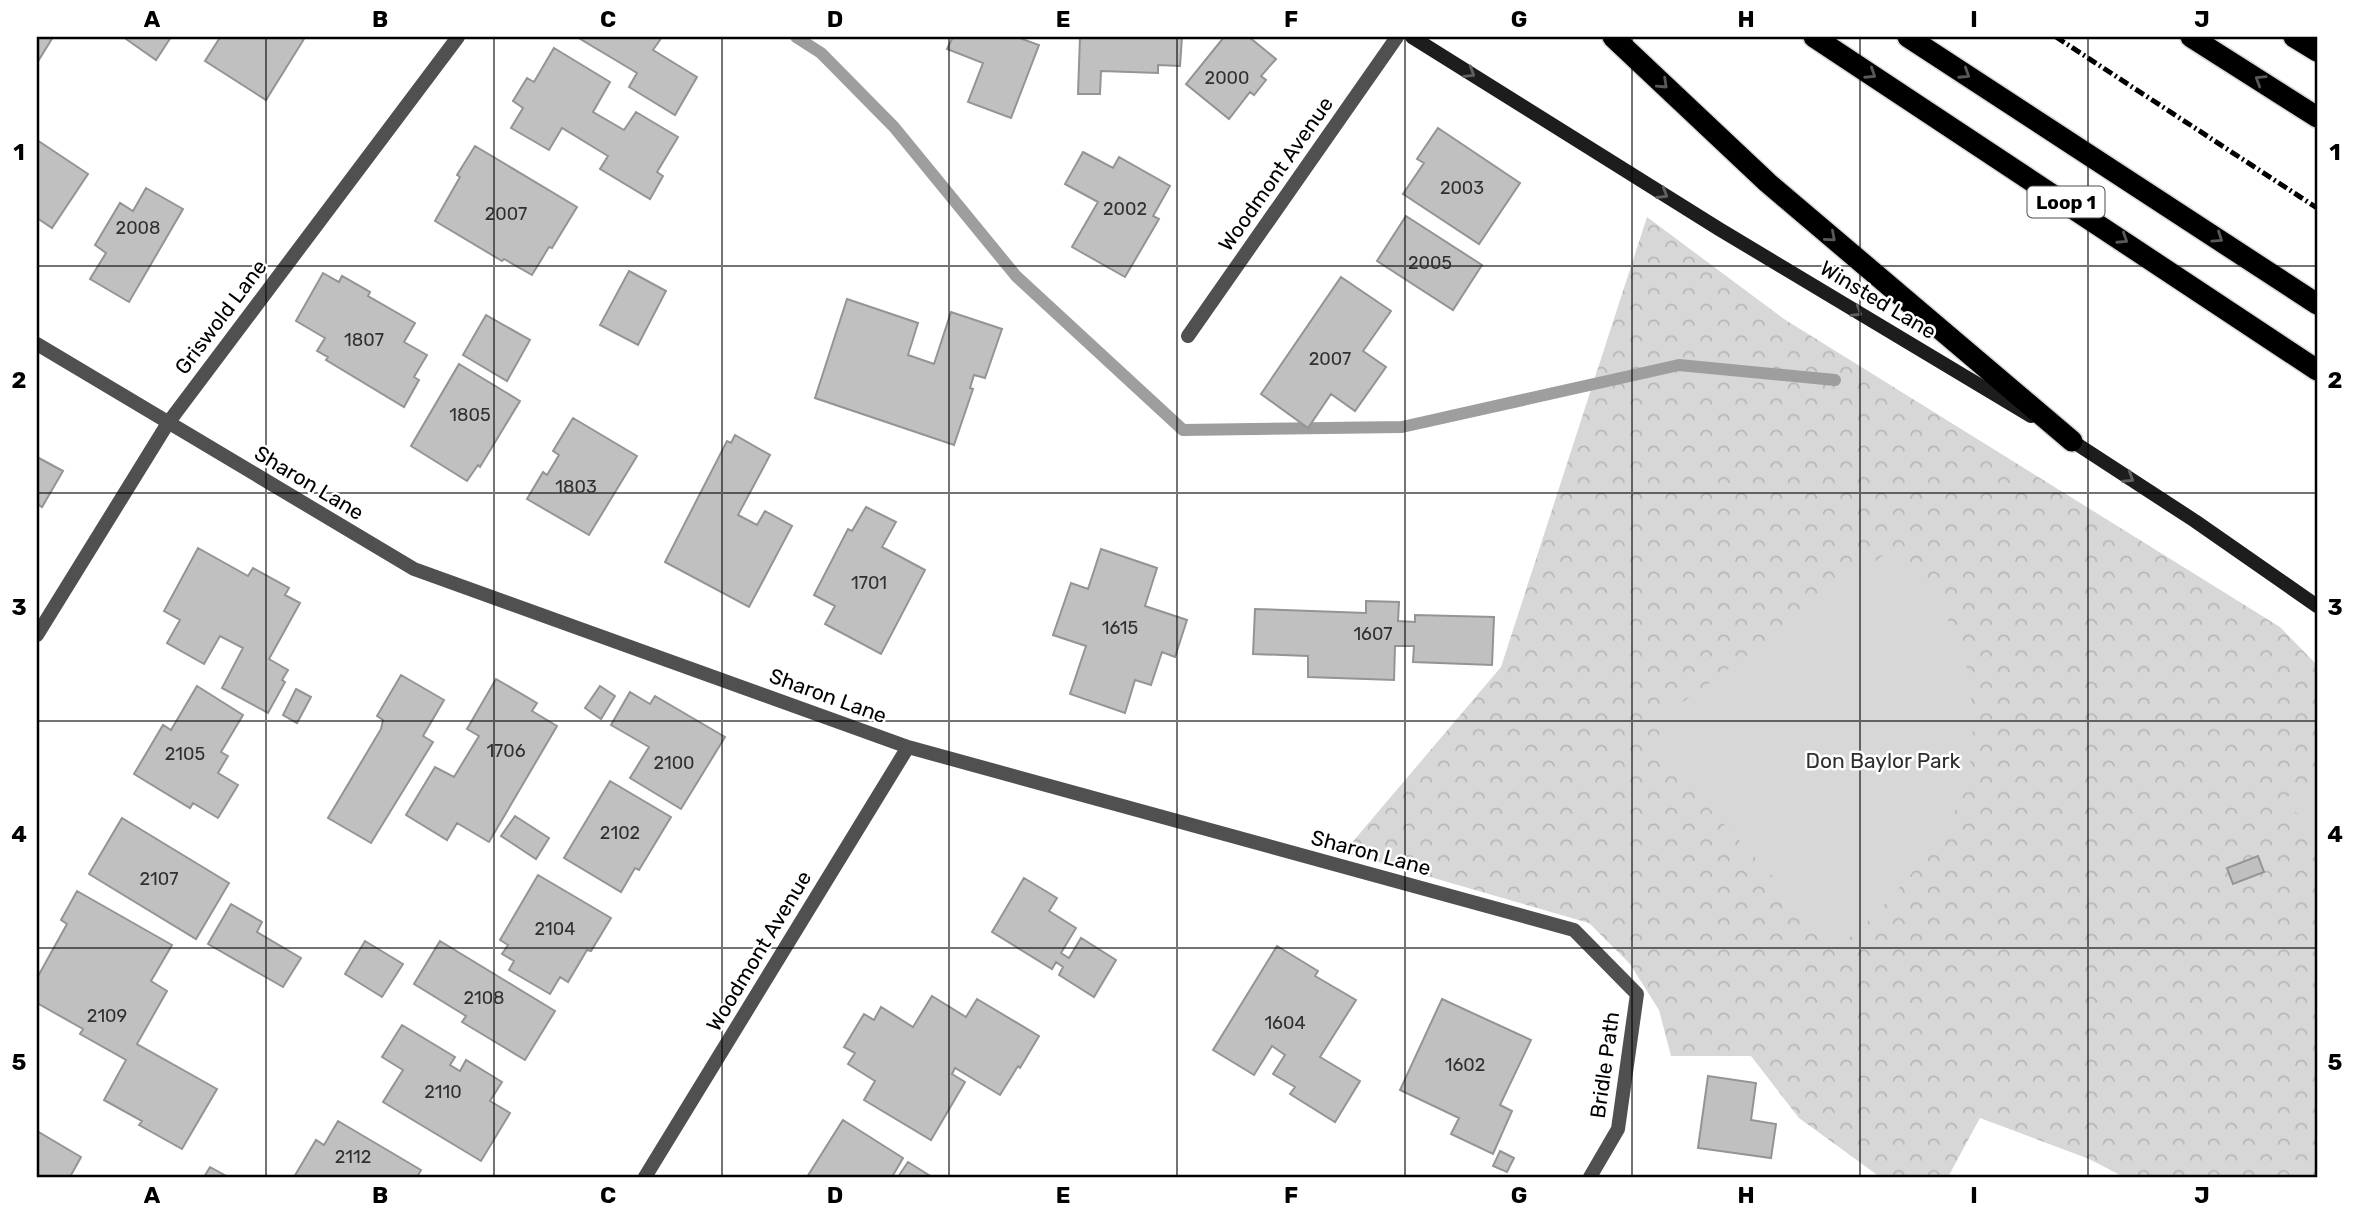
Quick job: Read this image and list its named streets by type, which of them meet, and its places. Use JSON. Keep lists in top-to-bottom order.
{
  "streets": {
    "highway": ["Loop 1"],
    "main road": ["Winsted Lane"],
    "street": [
      "Woodmont Avenue",
      "Griswold Lane",
      "Sharon Lane",
      "Bridle Path"
    ]
  },
  "crossings": [
    ["Woodmont Avenue", "Sharon Lane"],
    ["Griswold Lane", "Sharon Lane"],
    ["Sharon Lane", "Bridle Path"]
  ],
  "one_way": ["Winsted Lane"],
  "parks": ["Don Baylor Park"],
  "house_numbers": [
    "2000",
    "2003",
    "2002",
    "2007",
    "2008",
    "2005",
    "1807",
    "2007",
    "1805",
    "1803",
    "1701",
    "1615",
    "1607",
    "1706",
    "2105",
    "2100",
    "2102",
    "2107",
    "2104",
    "2108",
    "2109",
    "1604",
    "1602",
    "2110",
    "2112"
  ],
  "grid": {
    "columns": [
      "A",
      "B",
      "C",
      "D",
      "E",
      "F",
      "G",
      "H",
      "I",
      "J"
    ],
    "rows": [
      "1",
      "2",
      "3",
      "4",
      "5"
    ]
  }
}
